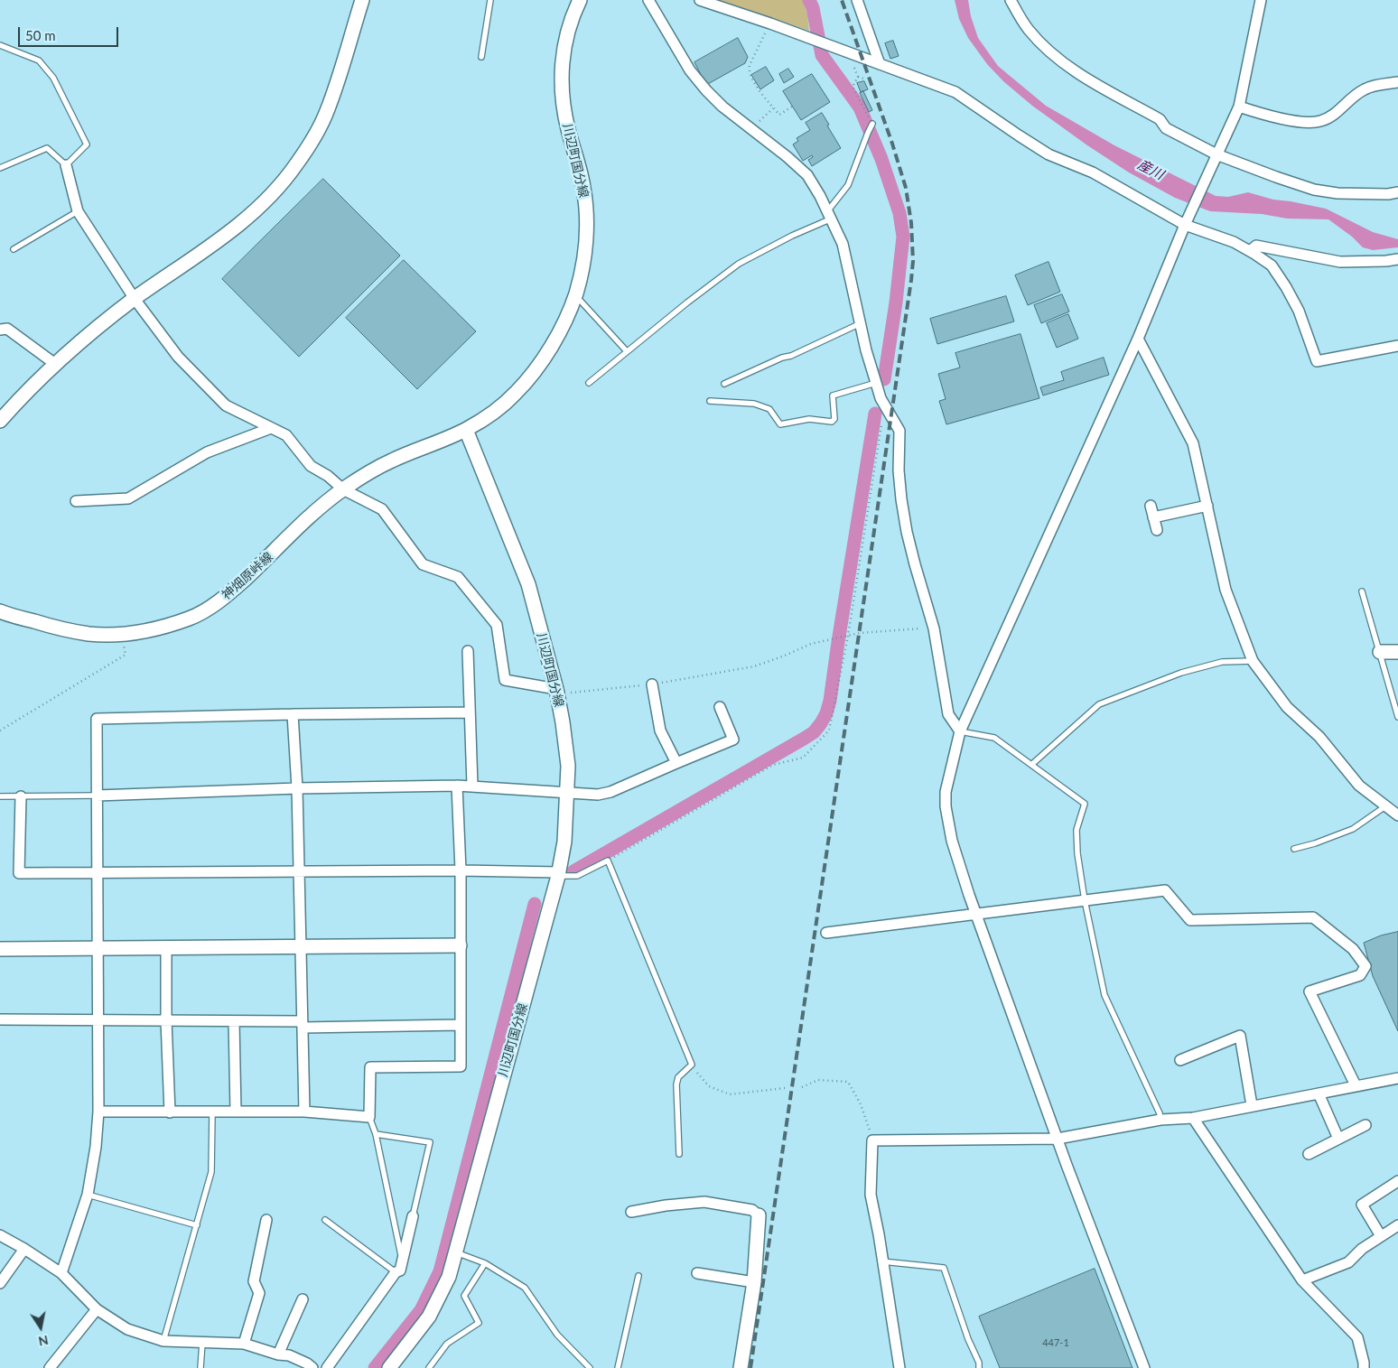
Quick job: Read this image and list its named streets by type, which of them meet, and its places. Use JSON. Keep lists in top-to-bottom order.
{
  "streets": {
    "street": ["川辺町国分線", "神畑原峠線"]
  },
  "crossings": [
    ["川辺町国分線", "神畑原峠線"]
  ],
  "water": ["産川"],
  "house_numbers": ["447-1"],
  "scale_bar": "50 m",
  "north": "bottom"
}
